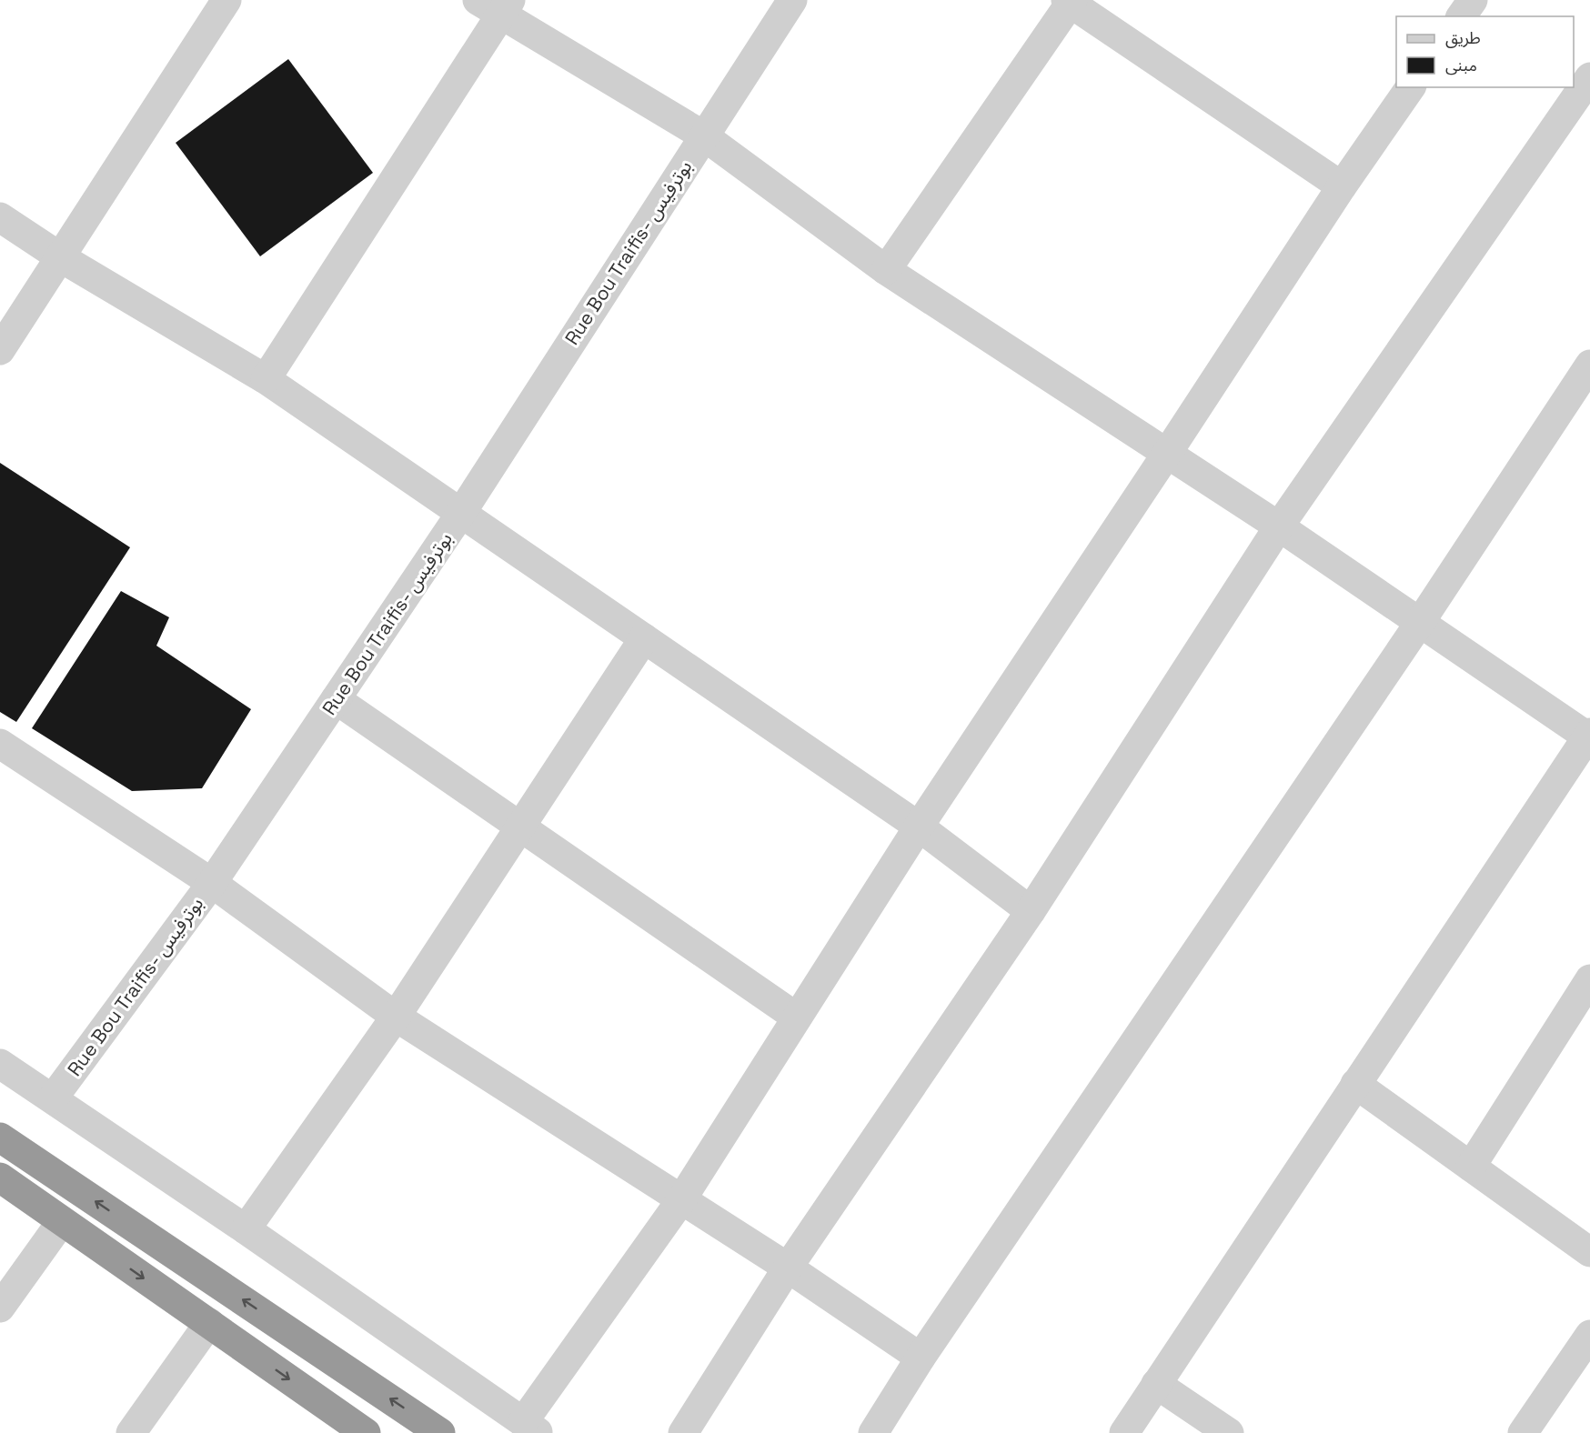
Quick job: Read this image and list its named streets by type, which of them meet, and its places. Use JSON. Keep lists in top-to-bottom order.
{
  "streets": {
    "street": ["Rue Bou Traifis- بوترفيس"]
  },
  "legend": ["طريق", "مبنى"]
}
